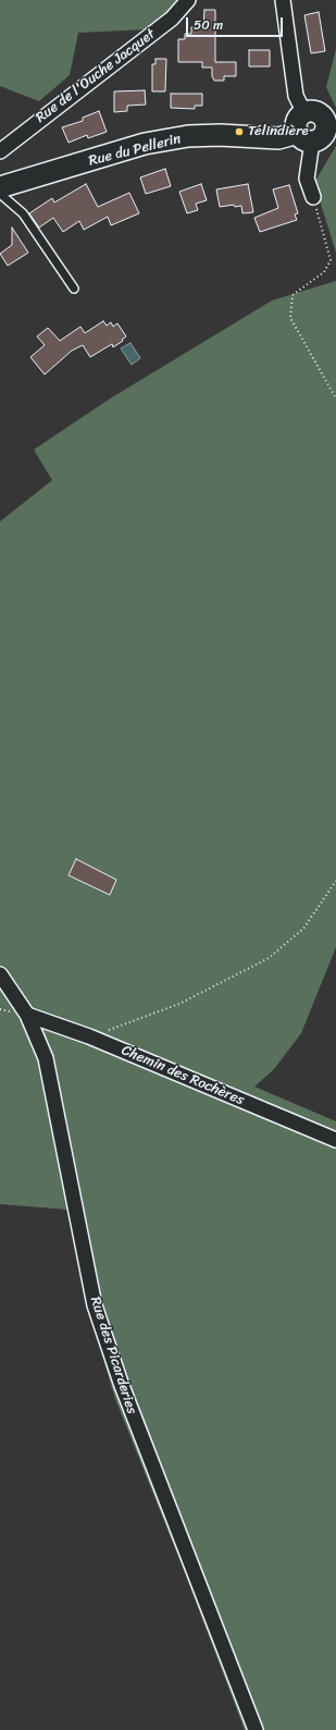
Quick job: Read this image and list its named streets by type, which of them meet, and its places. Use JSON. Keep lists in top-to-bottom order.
{
  "streets": {
    "main road": ["Rue du Pellerin"],
    "street": ["Rue de l'Ouche Jacquet", "Chemin des Rochères", "Rue des Picarderies"]
  },
  "crossings": [
    ["Chemin des Rochères", "Rue des Picarderies"]
  ],
  "places": ["Télindière"],
  "scale_bar": "50 m"
}
